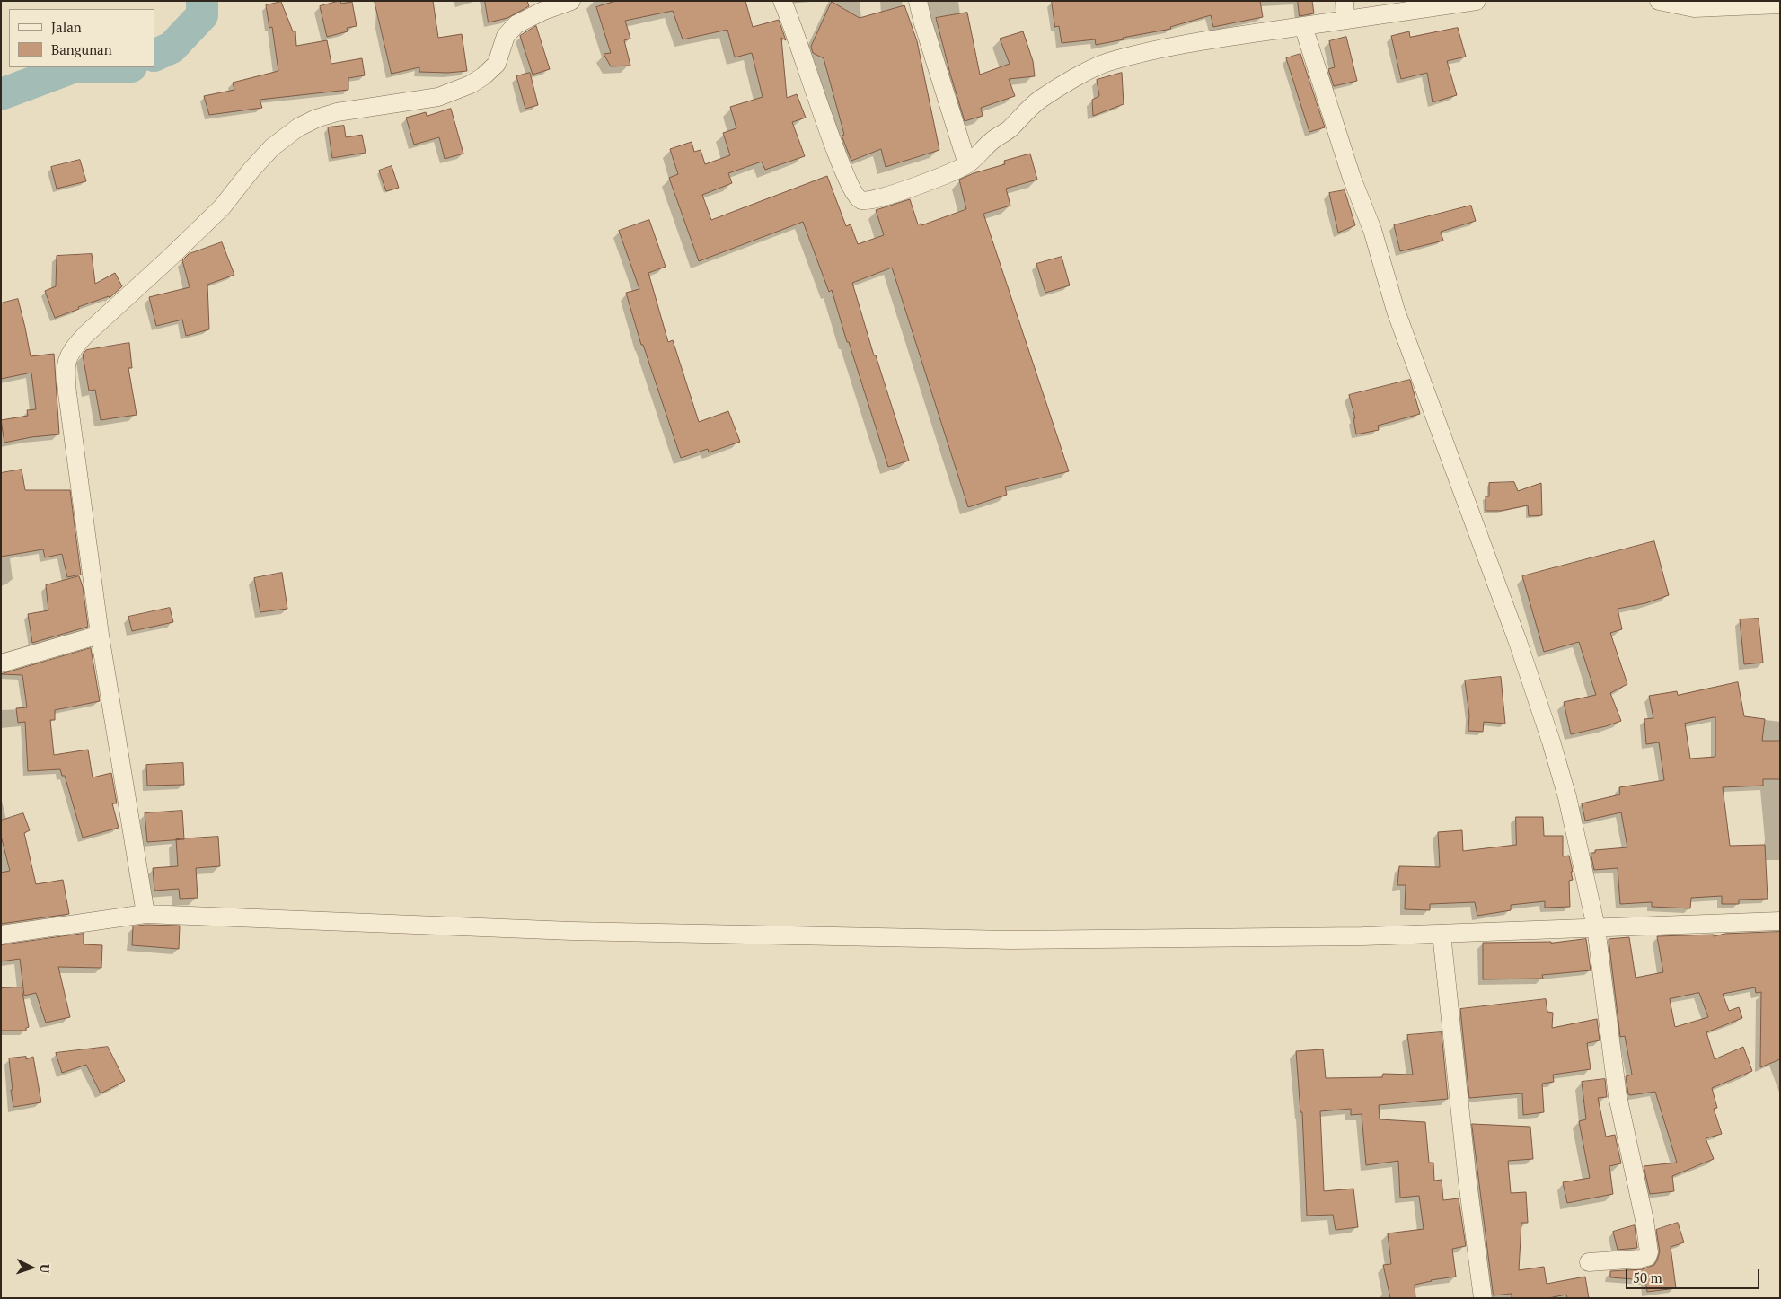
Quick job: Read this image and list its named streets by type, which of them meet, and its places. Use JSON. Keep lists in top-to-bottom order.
{
  "legend": ["Jalan", "Bangunan"],
  "scale_bar": "50 m",
  "north": "right"
}
